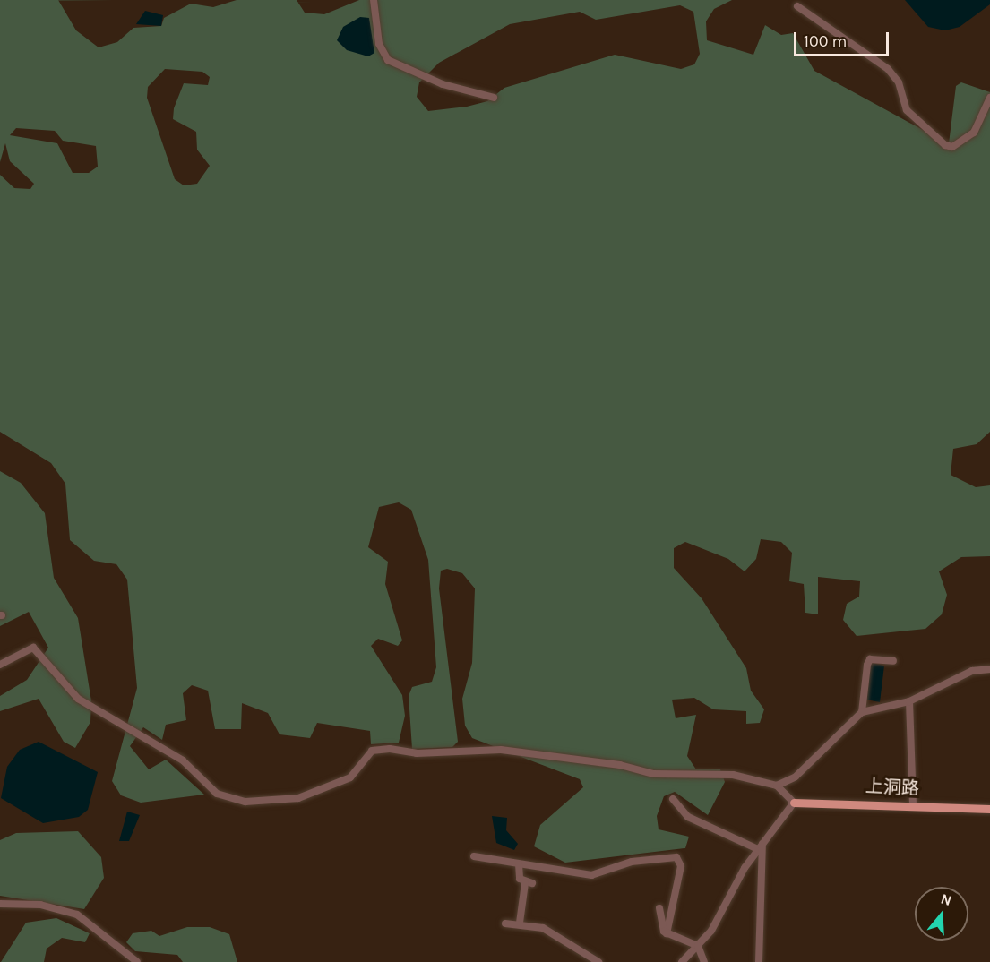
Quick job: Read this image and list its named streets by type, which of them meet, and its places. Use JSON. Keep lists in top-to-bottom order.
{
  "streets": {
    "main road": ["上洞路"]
  },
  "scale_bar": "100 m",
  "north": "top"
}
